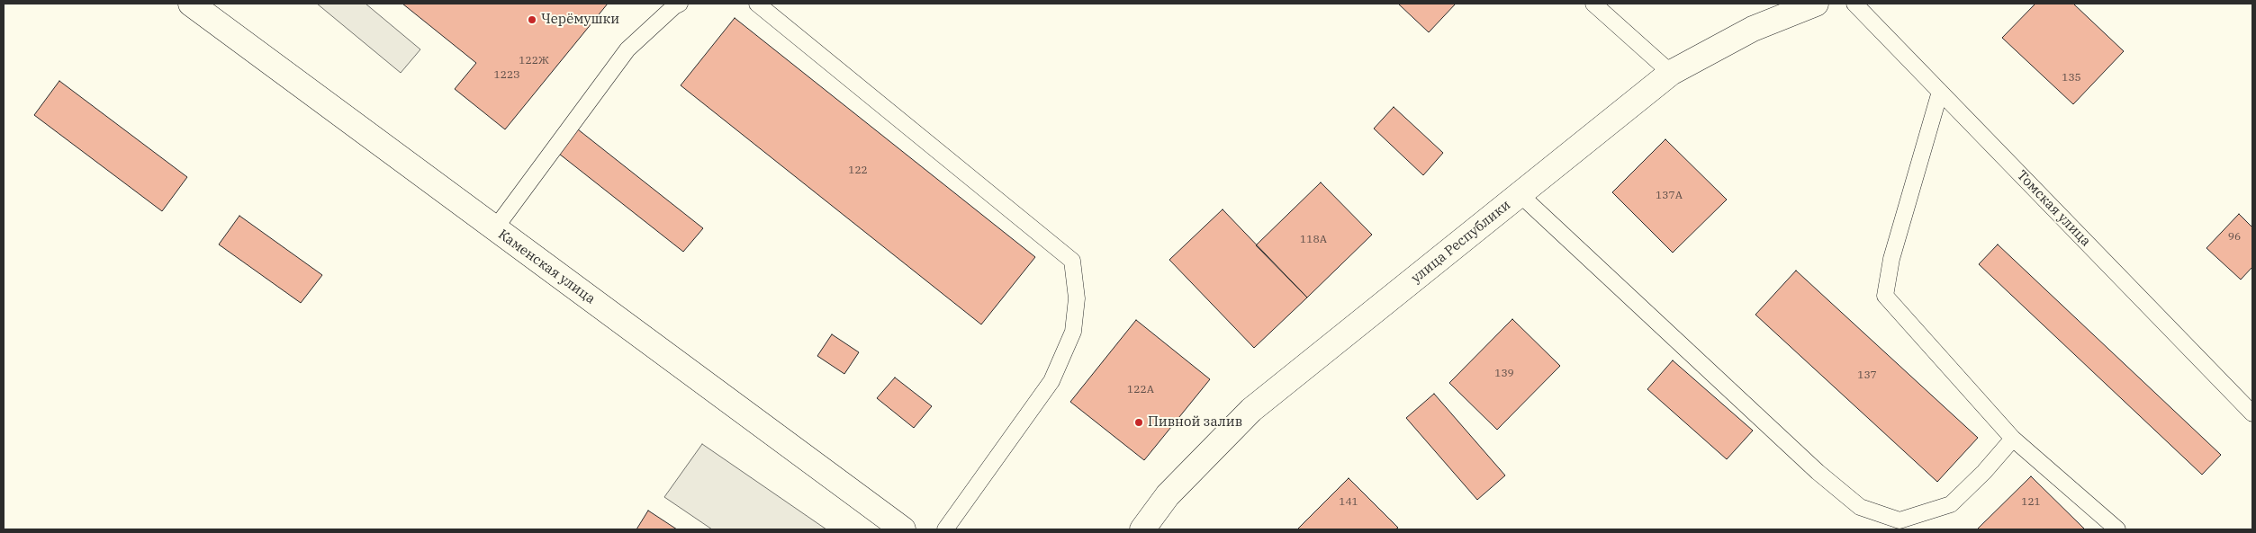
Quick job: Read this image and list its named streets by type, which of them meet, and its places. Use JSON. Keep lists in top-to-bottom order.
{
  "streets": {
    "main road": ["улица Республики", "Каменская улица"],
    "lane": ["Томская улица"]
  },
  "places": ["Черёмушки", "Пивной залив"],
  "house_numbers": [
    "122Ж",
    "122З",
    "135",
    "122",
    "137А",
    "96",
    "118А",
    "139",
    "137",
    "122А",
    "141",
    "121"
  ]
}
